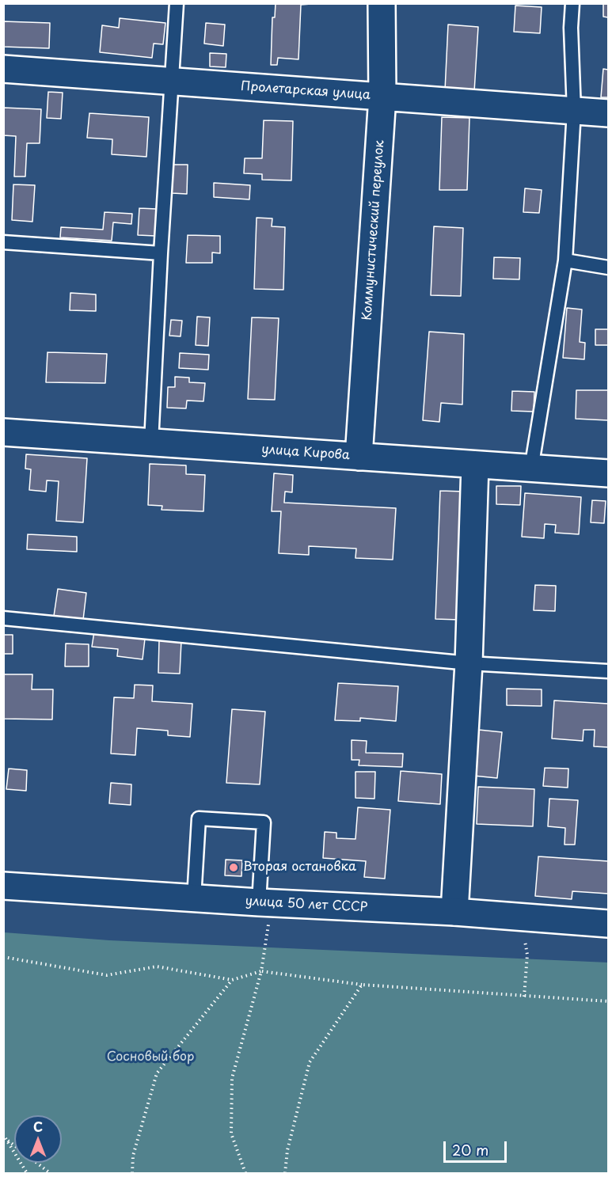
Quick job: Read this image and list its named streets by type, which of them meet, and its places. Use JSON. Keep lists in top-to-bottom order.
{
  "streets": {
    "street": [
      "Пролетарская улица",
      "Коммунистический переулок",
      "улица Кирова",
      "улица 50 лет СССР"
    ]
  },
  "crossings": [
    ["Пролетарская улица", "Коммунистический переулок"],
    ["Коммунистический переулок", "улица Кирова"]
  ],
  "parks": ["Сосновый бор"],
  "places": ["Вторая остановка"],
  "scale_bar": "20 m",
  "north": "top"
}
